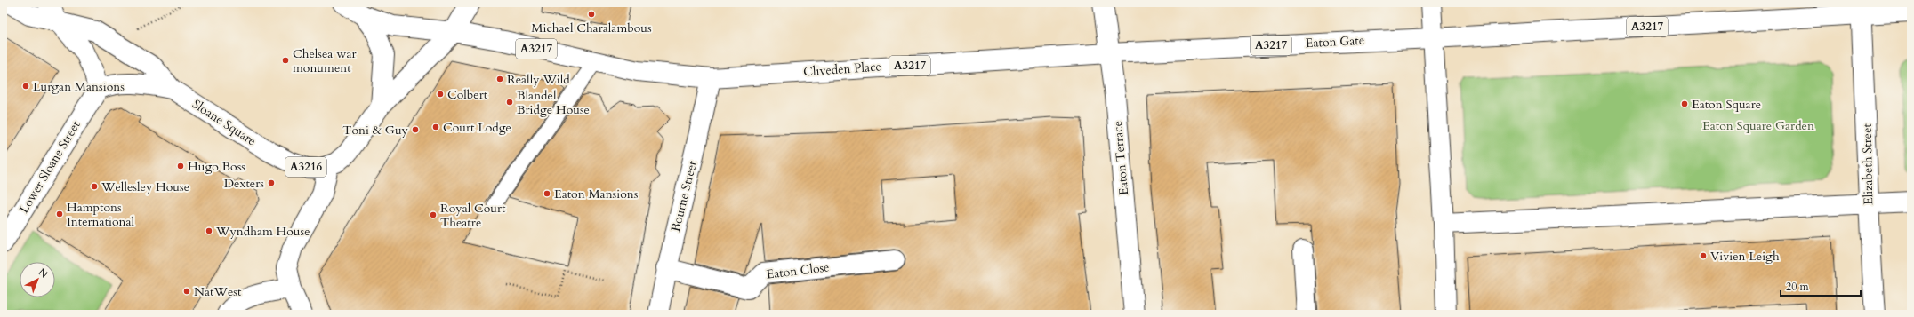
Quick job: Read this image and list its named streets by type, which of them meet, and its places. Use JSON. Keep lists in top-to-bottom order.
{
  "streets": {
    "main road": [
      "A3217",
      "Eaton Gate",
      "Cliveden Place",
      "Sloane Square",
      "Eaton Terrace",
      "Elizabeth Street",
      "Lower Sloane Street",
      "A3216",
      "Bourne Street",
      "Eaton Close"
    ]
  },
  "crossings": [
    ["A3217", "Eaton Gate"],
    ["A3217", "Cliveden Place"],
    ["A3217", "Elizabeth Street"],
    ["Eaton Gate", "Cliveden Place"],
    ["Eaton Gate", "Eaton Terrace"],
    ["Cliveden Place", "Eaton Terrace"],
    ["Cliveden Place", "Bourne Street"],
    ["Sloane Square", "A3216"],
    ["Lower Sloane Street", "A3216"],
    ["Bourne Street", "Eaton Close"]
  ],
  "parks": ["Eaton Square Garden"],
  "places": [
    "Michael Charalambous",
    "Chelsea war monument",
    "Really Wild",
    "Lurgan Mansions",
    "Colbert",
    "Blandel Bridge House",
    "Eaton Square",
    "Court Lodge",
    "Toni & Guy",
    "Hugo Boss",
    "Dexters",
    "Wellesley House",
    "Eaton Mansions",
    "Hamptons International",
    "Royal Court Theatre",
    "Wyndham House",
    "Vivien Leigh",
    "NatWest"
  ],
  "scale_bar": "20 m",
  "north": "top right"
}
